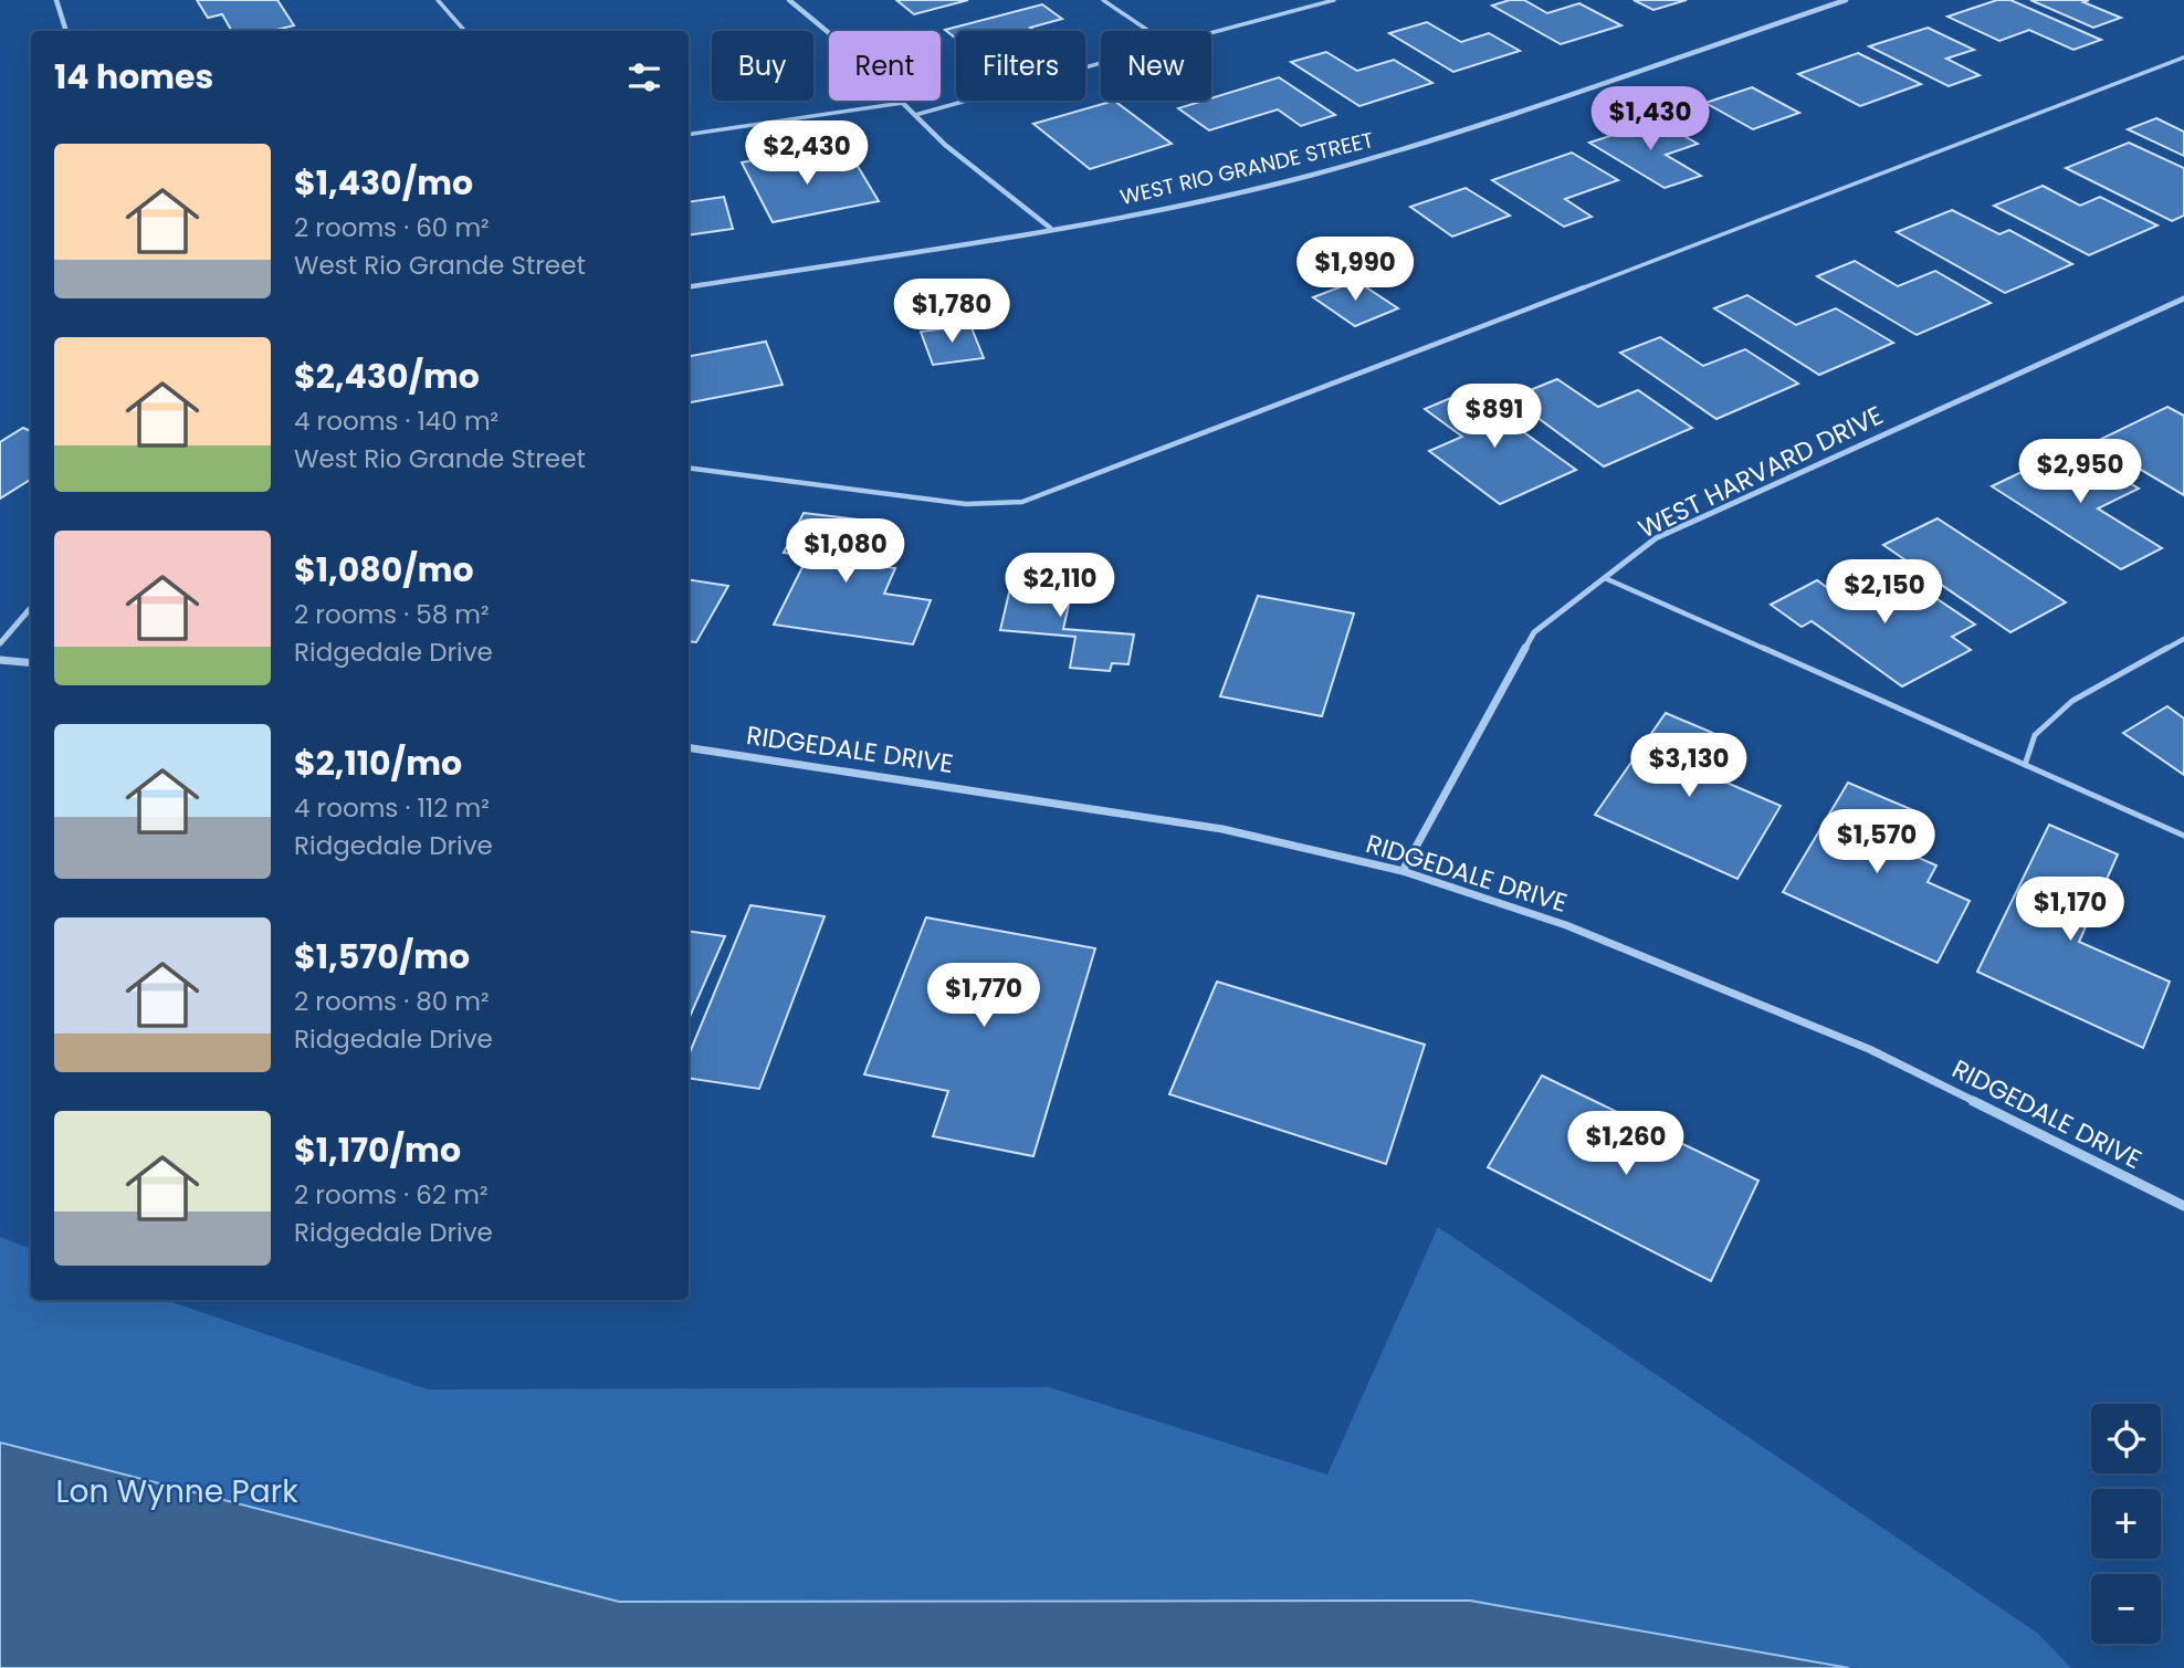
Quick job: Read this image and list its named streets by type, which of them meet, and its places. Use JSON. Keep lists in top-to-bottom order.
{
  "streets": {
    "street": ["WEST RIO GRANDE STREET", "WEST HARVARD DRIVE", "RIDGEDALE DRIVE"]
  },
  "crossings": [
    ["WEST HARVARD DRIVE", "RIDGEDALE DRIVE"]
  ],
  "parks": ["Lon Wynne Park"],
  "page": {
    "chip": [
      "Buy",
      "Rent",
      "Filters",
      "New"
    ],
    "heading": "14 homes",
    "price": [
      "$1,430",
      "$2,430",
      "$1,990",
      "$1,780",
      "$891",
      "$2,950",
      "$1,080",
      "$2,110",
      "$2,150",
      "$3,130",
      "$1,570",
      "$1,170",
      "$1,770",
      "$1,260"
    ],
    "list": [
      {
        "name": "$1,430/mo",
        "note": "2 rooms · 60 m² · West Rio Grande Street"
      },
      {
        "name": "$2,430/mo",
        "note": "4 rooms · 140 m² · West Rio Grande Street"
      },
      {
        "name": "$1,080/mo",
        "note": "2 rooms · 58 m² · Ridgedale Drive"
      },
      {
        "name": "$2,110/mo",
        "note": "4 rooms · 112 m² · Ridgedale Drive"
      },
      {
        "name": "$1,570/mo",
        "note": "2 rooms · 80 m² · Ridgedale Drive"
      },
      {
        "name": "$1,170/mo",
        "note": "2 rooms · 62 m² · Ridgedale Drive"
      }
    ],
    "map_buttons": ["+", "−"]
  }
}
